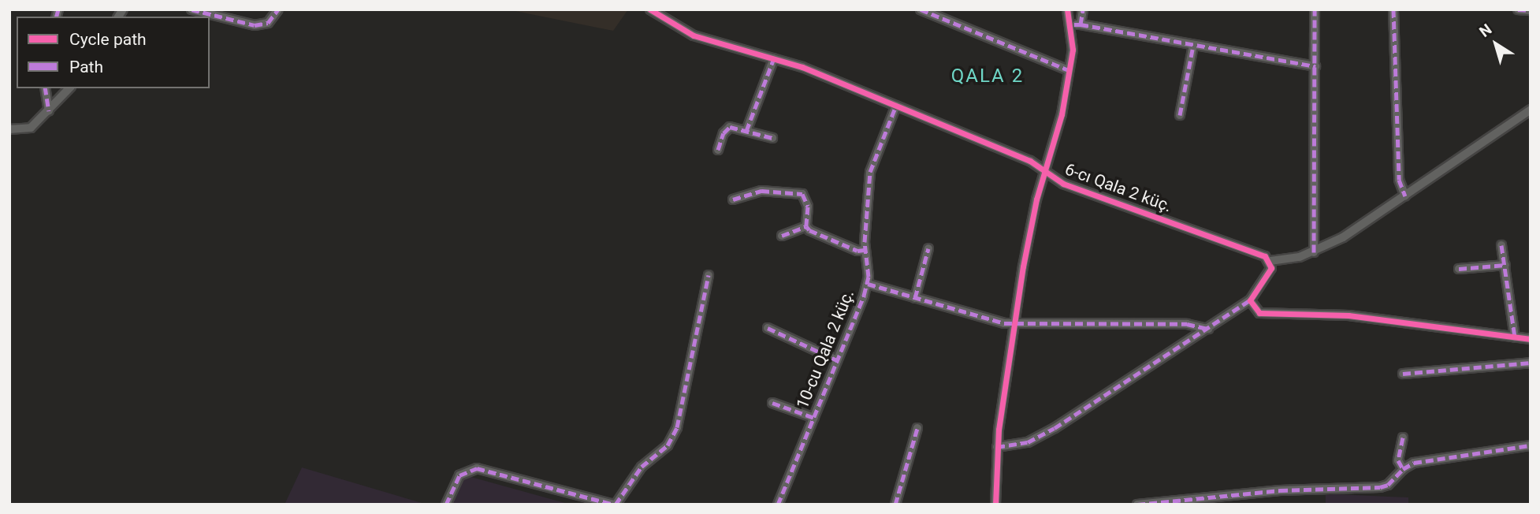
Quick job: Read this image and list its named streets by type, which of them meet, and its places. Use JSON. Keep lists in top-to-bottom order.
{
  "streets": {
    "street": ["6-cı Qala 2 küç.", "10-cu Qala 2 küç."]
  },
  "crossings": [
    ["6-cı Qala 2 küç.", "10-cu Qala 2 küç."]
  ],
  "districts": ["QALA 2"],
  "legend": ["Cycle path", "Path"],
  "north": "top left"
}
